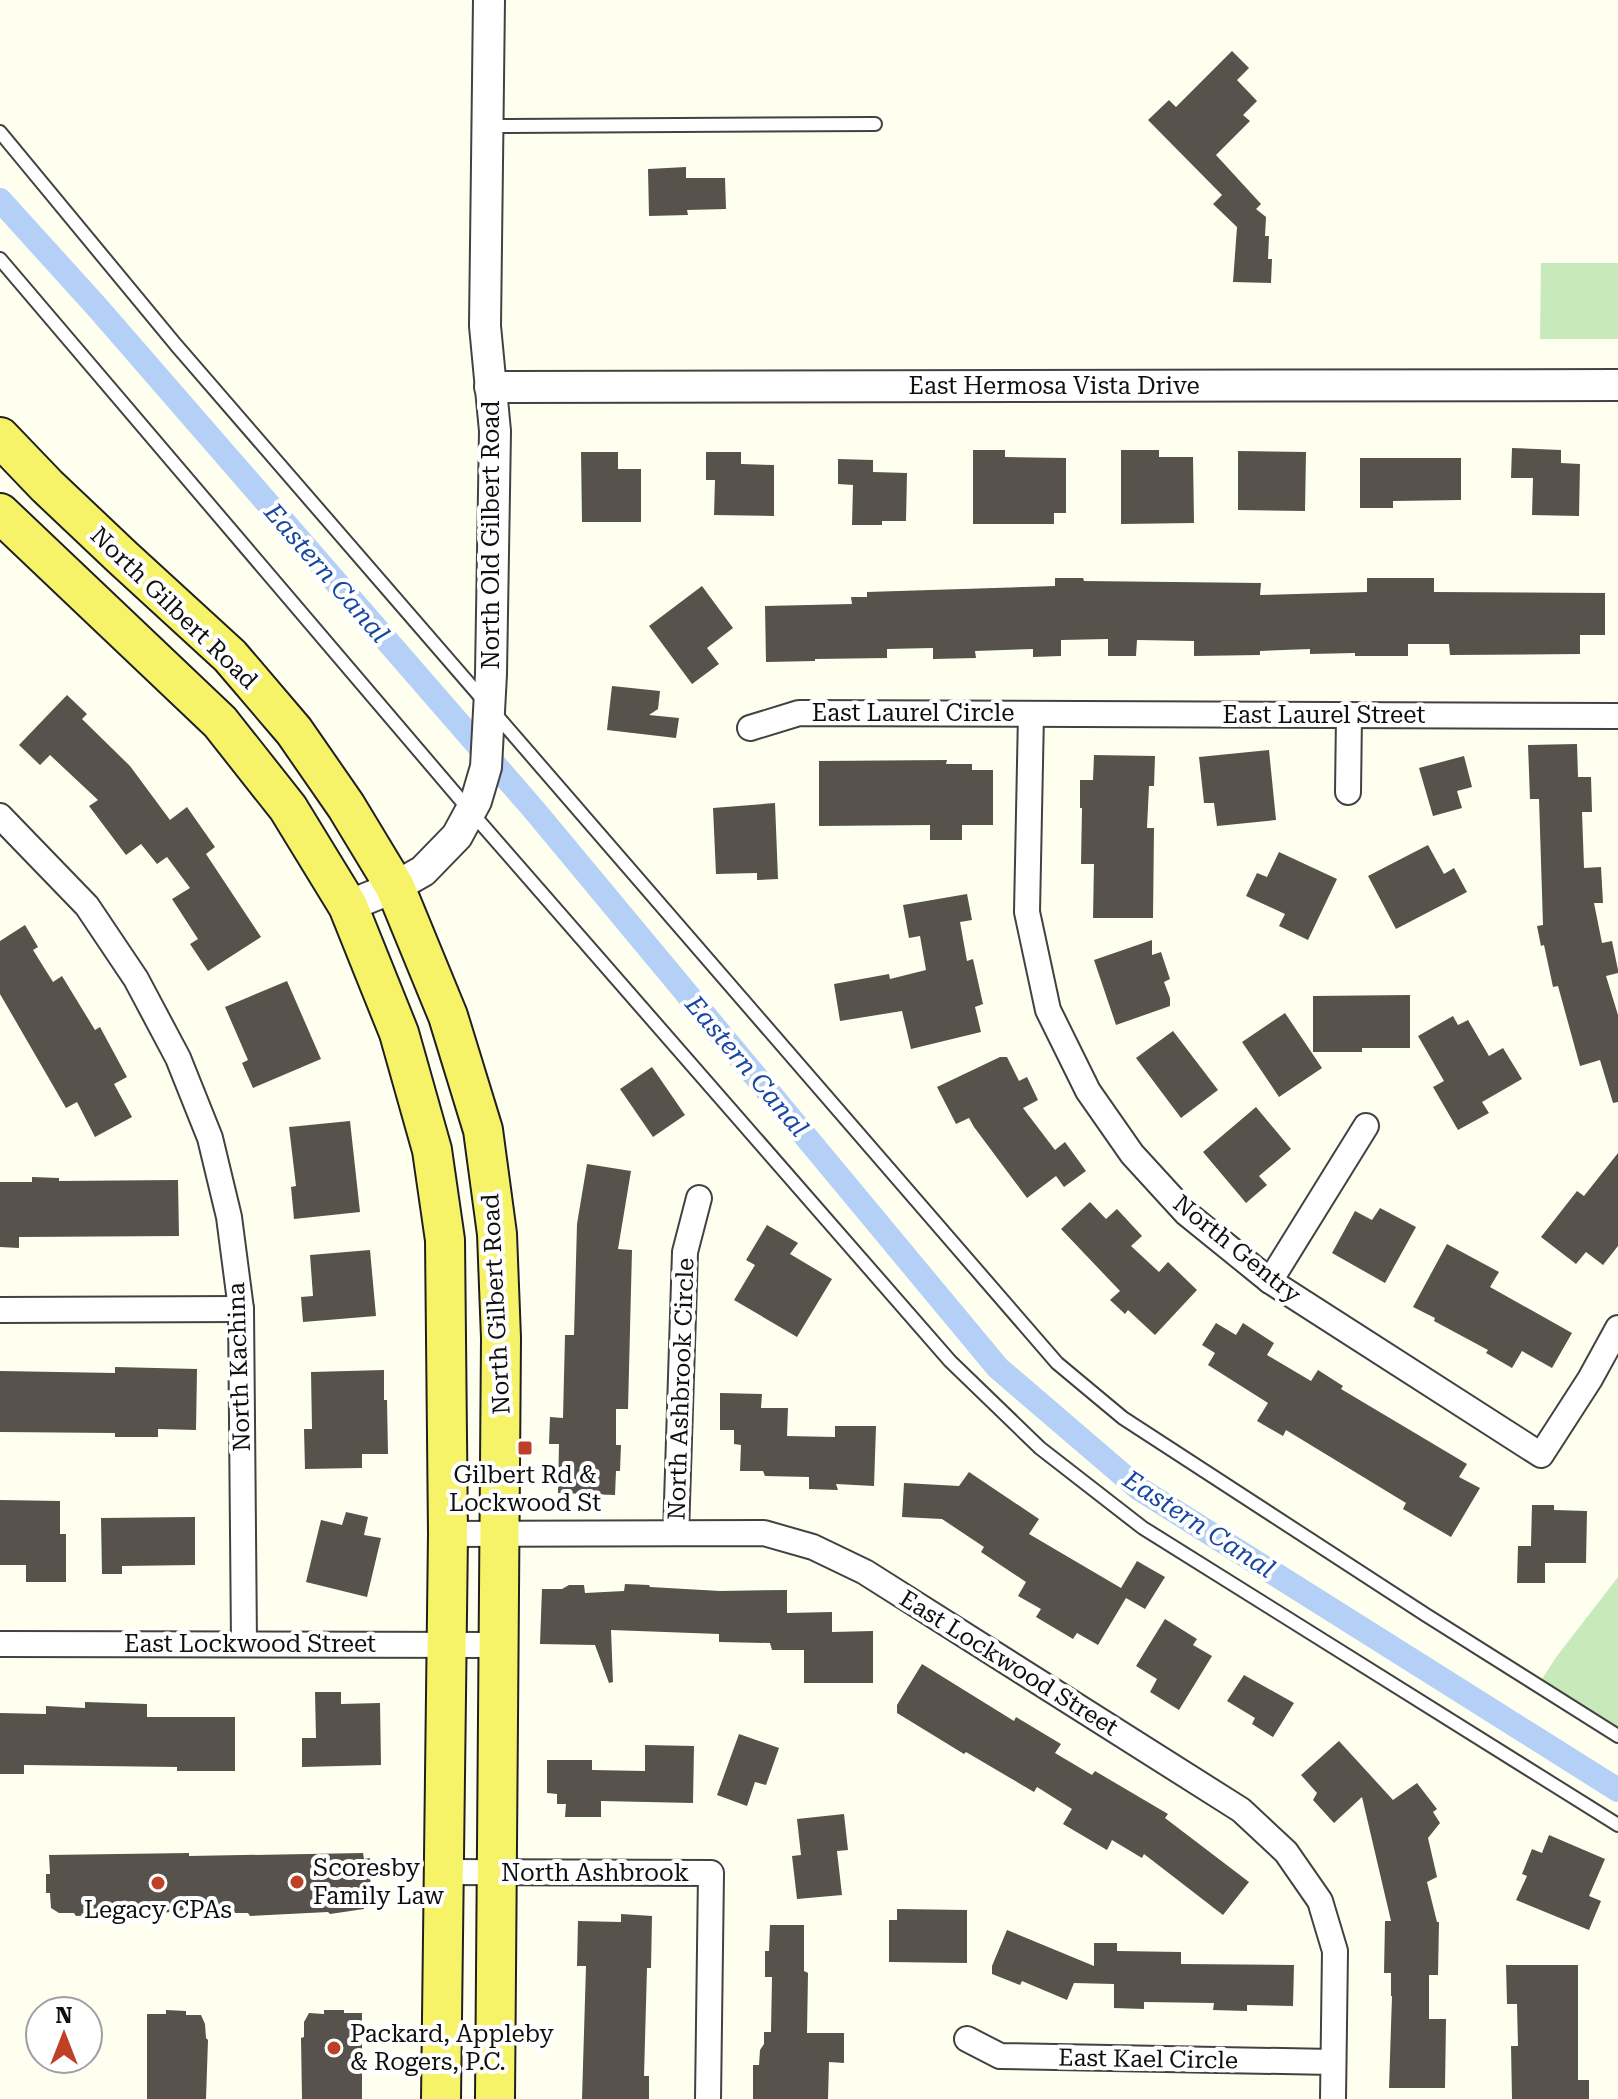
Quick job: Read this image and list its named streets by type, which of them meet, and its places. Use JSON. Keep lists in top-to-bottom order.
{
  "streets": {
    "main road": ["North Gilbert Road"],
    "street": [
      "East Hermosa Vista Drive",
      "North Old Gilbert Road",
      "East Laurel Circle",
      "East Laurel Street",
      "North Gentry",
      "North Kachina",
      "North Ashbrook Circle",
      "East Lockwood Street",
      "North Ashbrook",
      "East Kael Circle"
    ]
  },
  "crossings": [
    ["East Hermosa Vista Drive", "North Old Gilbert Road"],
    ["North Old Gilbert Road", "North Gilbert Road"],
    ["North Gilbert Road", "East Lockwood Street"],
    ["North Gilbert Road", "North Ashbrook"],
    ["East Laurel Circle", "East Laurel Street"],
    ["East Laurel Circle", "North Gentry"],
    ["East Laurel Street", "North Gentry"],
    ["North Kachina", "East Lockwood Street"],
    ["North Ashbrook Circle", "East Lockwood Street"],
    ["East Lockwood Street", "East Kael Circle"]
  ],
  "water": ["Eastern Canal"],
  "places": {
    "transit": ["Gilbert Rd & Lockwood St"],
    "other": ["Scoresby Family Law", "Legacy CPAs", "Packard, Appleby & Rogers, P.C."]
  },
  "north": "top"
}
